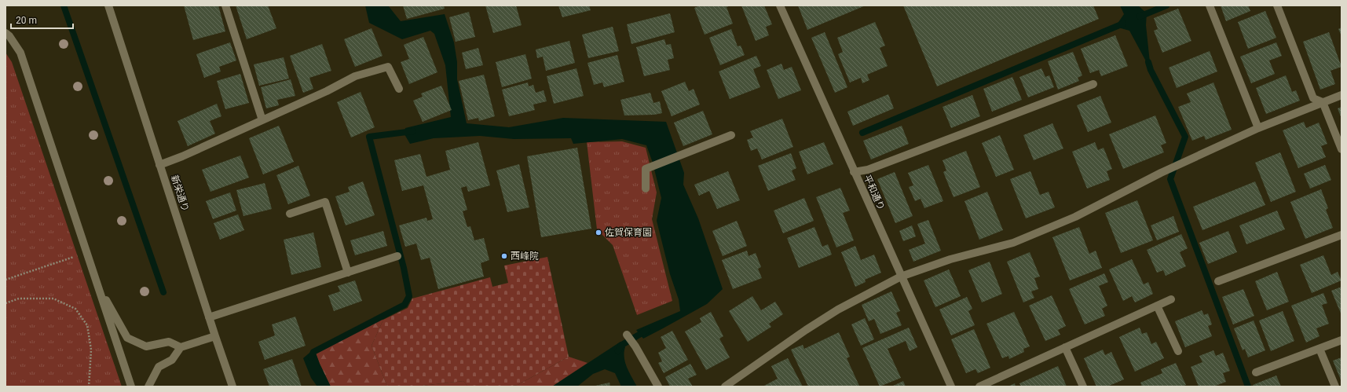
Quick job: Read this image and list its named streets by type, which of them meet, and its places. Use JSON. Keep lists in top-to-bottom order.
{
  "streets": {
    "street": ["平和通り", "新栄通り"]
  },
  "places": ["佐賀保育園", "西峰院"],
  "scale_bar": "20 m"
}
